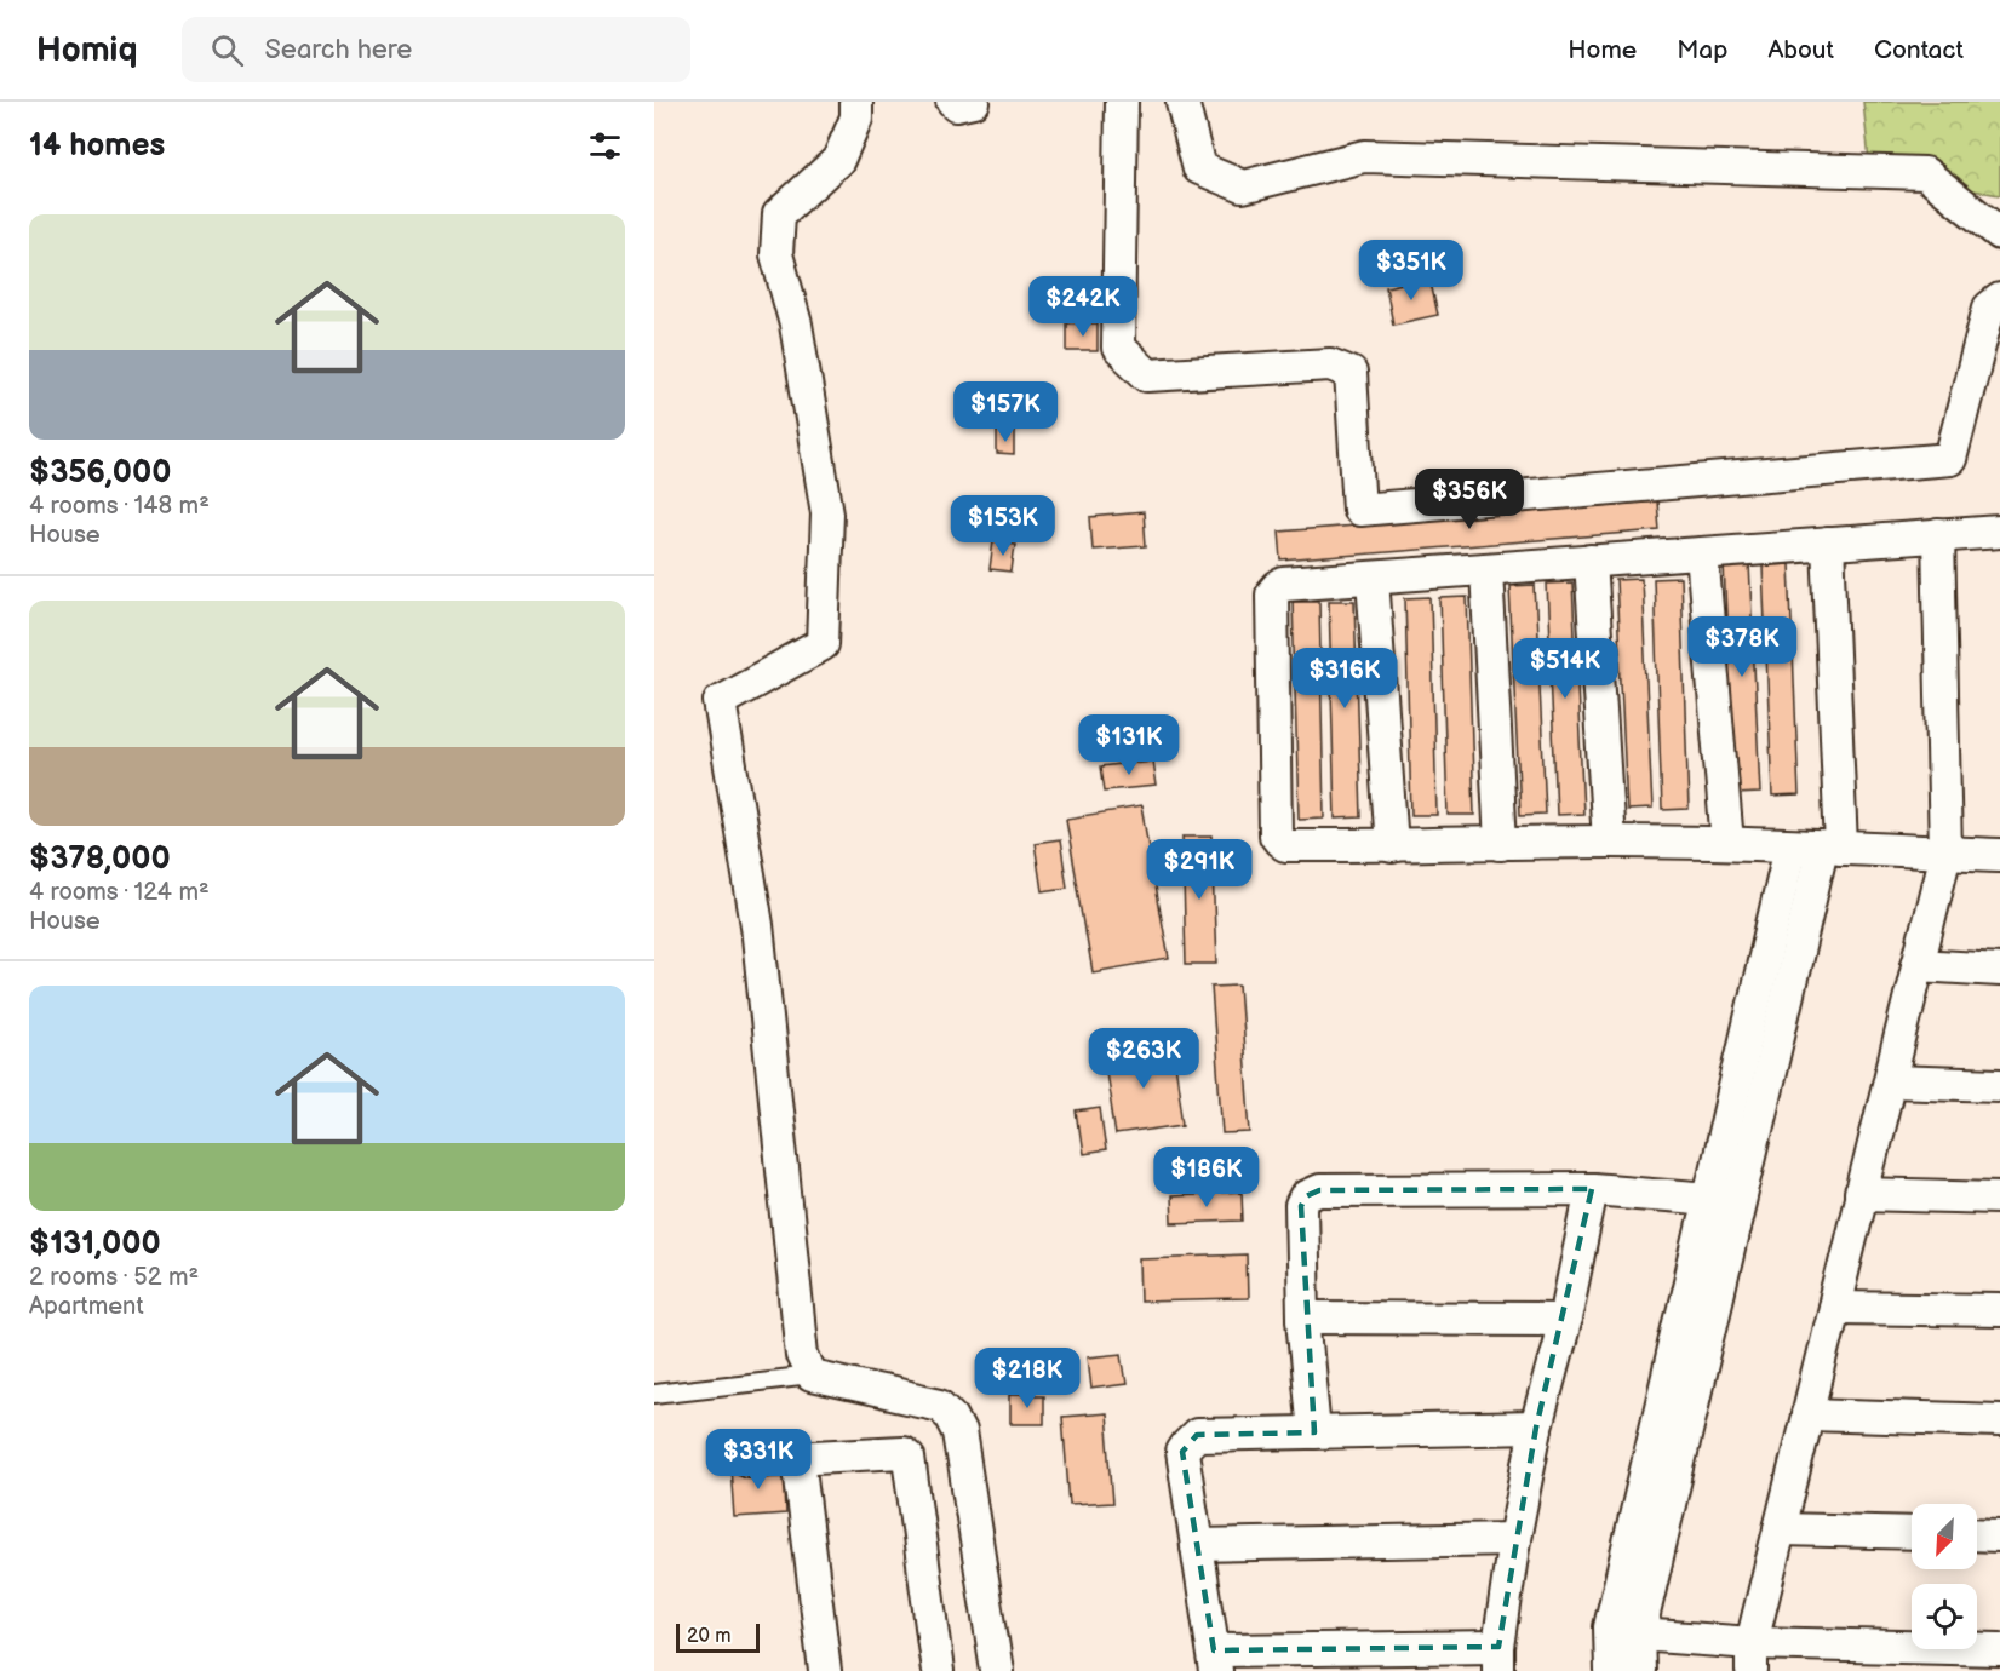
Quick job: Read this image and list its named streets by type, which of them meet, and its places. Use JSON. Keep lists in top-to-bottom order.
{
  "scale_bar": "20 m",
  "north": "bottom left",
  "page": {
    "header": "Homiq",
    "search": "Search here",
    "nav": [
      "Home",
      "Map",
      "About",
      "Contact"
    ],
    "heading": "14 homes",
    "list": [
      {
        "name": "$356,000",
        "note": "4 rooms · 148 m² · House"
      },
      {
        "name": "$378,000",
        "note": "4 rooms · 124 m² · House"
      },
      {
        "name": "$131,000",
        "note": "2 rooms · 52 m² · Apartment"
      }
    ],
    "price": [
      "$351K",
      "$242K",
      "$157K",
      "$356K",
      "$153K",
      "$378K",
      "$514K",
      "$316K",
      "$131K",
      "$291K",
      "$263K",
      "$186K",
      "$218K",
      "$331K"
    ],
    "scale": "20 m"
  }
}
